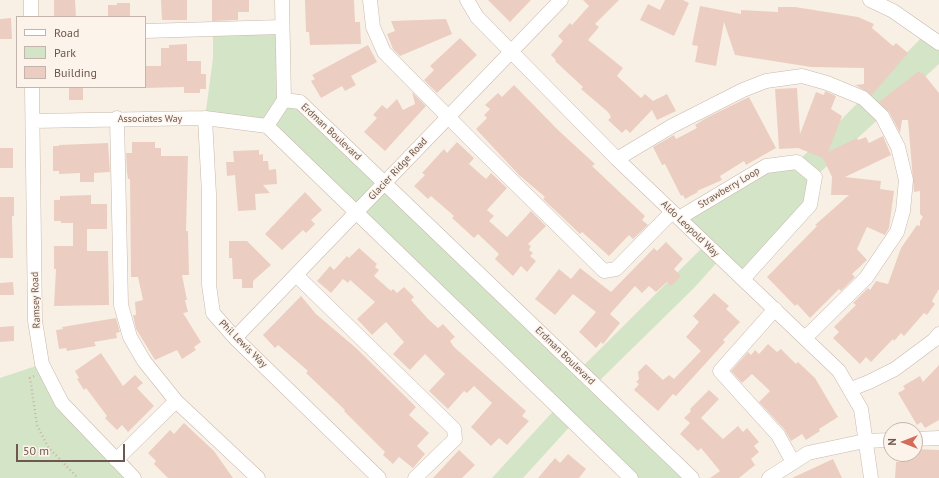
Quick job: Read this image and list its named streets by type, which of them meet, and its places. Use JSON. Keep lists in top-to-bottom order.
{
  "streets": {
    "street": [
      "Associates Way",
      "Erdman Boulevard",
      "Glacier Ridge Road",
      "Strawberry Loop",
      "Aldo Leopold Way",
      "Ramsey Road",
      "Phil Lewis Way"
    ]
  },
  "crossings": [
    ["Associates Way", "Ramsey Road"],
    ["Associates Way", "Phil Lewis Way"],
    ["Erdman Boulevard", "Glacier Ridge Road"],
    ["Glacier Ridge Road", "Aldo Leopold Way"],
    ["Glacier Ridge Road", "Phil Lewis Way"],
    ["Strawberry Loop", "Aldo Leopold Way"]
  ],
  "legend": ["Road", "Park", "Building"],
  "scale_bar": "50 m",
  "north": "left"
}
